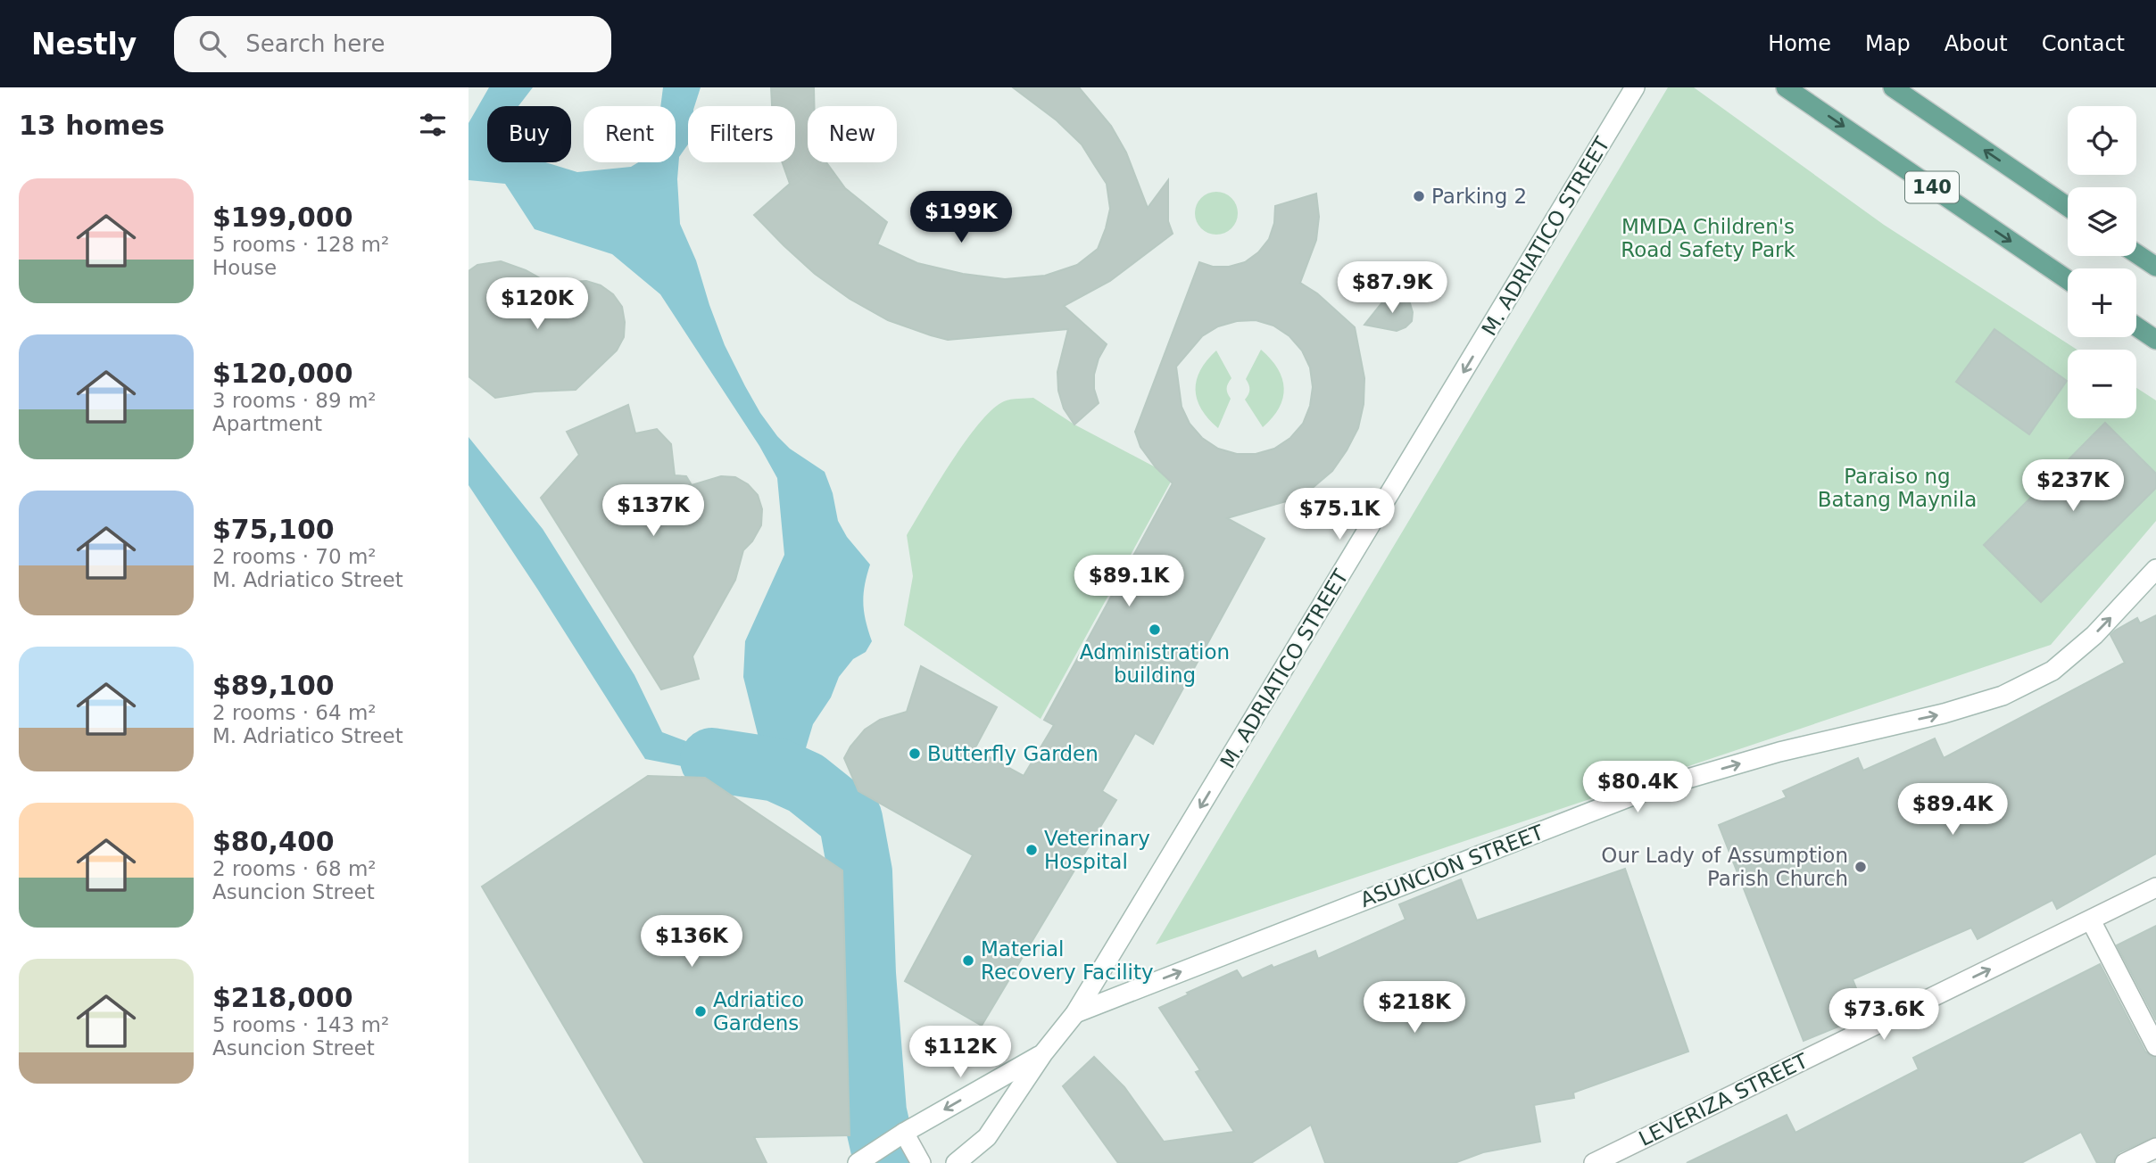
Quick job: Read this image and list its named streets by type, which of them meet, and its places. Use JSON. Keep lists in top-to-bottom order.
{
  "streets": {
    "main road": ["140"],
    "street": ["M. ADRIATICO STREET", "ASUNCION STREET", "LEVERIZA STREET"]
  },
  "crossings": [
    ["M. ADRIATICO STREET", "ASUNCION STREET"]
  ],
  "one_way": ["M. ADRIATICO STREET", "ASUNCION STREET", "LEVERIZA STREET"],
  "parks": ["MMDA Children's Road Safety Park", "Paraiso ng Batang Maynila"],
  "places": [
    "Parking 2",
    "Administration building",
    "Butterfly Garden",
    "Veterinary Hospital",
    "Our Lady of Assumption Parish Church",
    "Material Recovery Facility",
    "Adriatico Gardens"
  ],
  "page": {
    "header": "Nestly",
    "search": "Search here",
    "nav": [
      "Home",
      "Map",
      "About",
      "Contact"
    ],
    "heading": "13 homes",
    "map_buttons": ["+", "−"],
    "chip": [
      "Buy",
      "Rent",
      "Filters",
      "New"
    ],
    "list": [
      {
        "name": "$199,000",
        "note": "5 rooms · 128 m² · House"
      },
      {
        "name": "$120,000",
        "note": "3 rooms · 89 m² · Apartment"
      },
      {
        "name": "$75,100",
        "note": "2 rooms · 70 m² · M. Adriatico Street"
      },
      {
        "name": "$89,100",
        "note": "2 rooms · 64 m² · M. Adriatico Street"
      },
      {
        "name": "$80,400",
        "note": "2 rooms · 68 m² · Asuncion Street"
      },
      {
        "name": "$218,000",
        "note": "5 rooms · 143 m² · Asuncion Street"
      }
    ],
    "price": [
      "$199K",
      "$87.9K",
      "$120K",
      "$237K",
      "$137K",
      "$75.1K",
      "$89.1K",
      "$80.4K",
      "$89.4K",
      "$136K",
      "$218K",
      "$73.6K",
      "$112K"
    ]
  }
}
